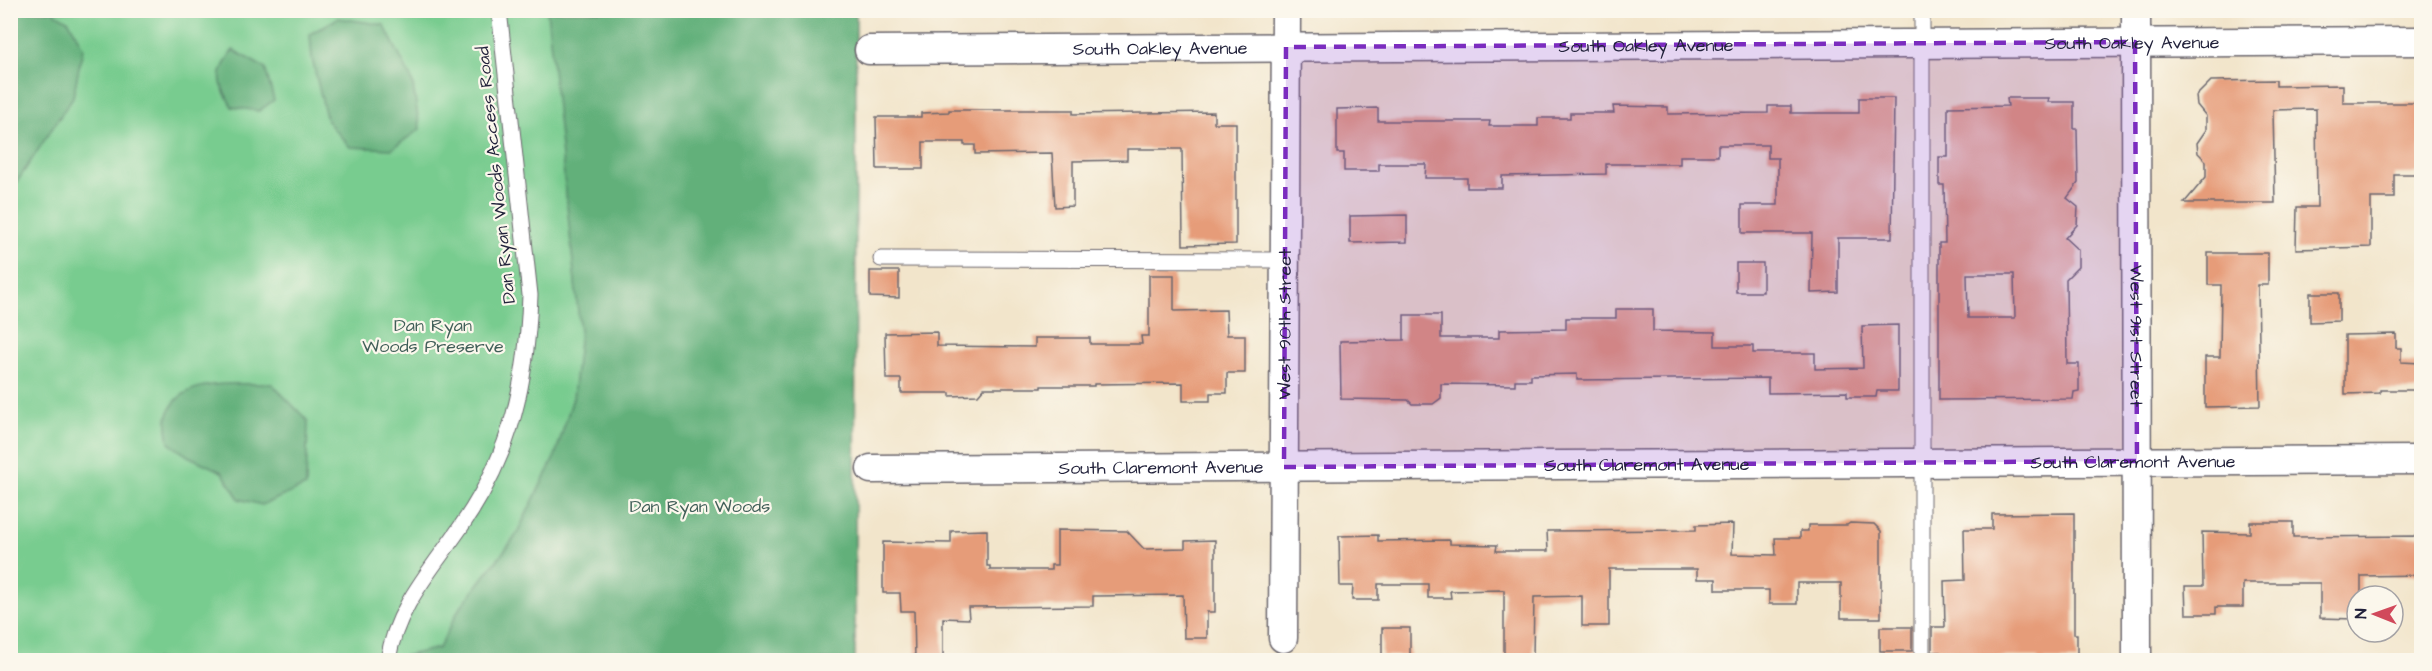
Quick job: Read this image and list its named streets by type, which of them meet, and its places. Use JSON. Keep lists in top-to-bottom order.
{
  "streets": {
    "street": [
      "South Oakley Avenue",
      "West 90th Street",
      "West 91st Street",
      "South Claremont Avenue"
    ],
    "lane": ["Dan Ryan Woods Access Road"]
  },
  "crossings": [
    ["South Oakley Avenue", "West 90th Street"],
    ["South Oakley Avenue", "West 91st Street"],
    ["West 90th Street", "South Claremont Avenue"],
    ["West 91st Street", "South Claremont Avenue"]
  ],
  "parks": ["Dan Ryan Woods Preserve", "Dan Ryan Woods"],
  "north": "left"
}
